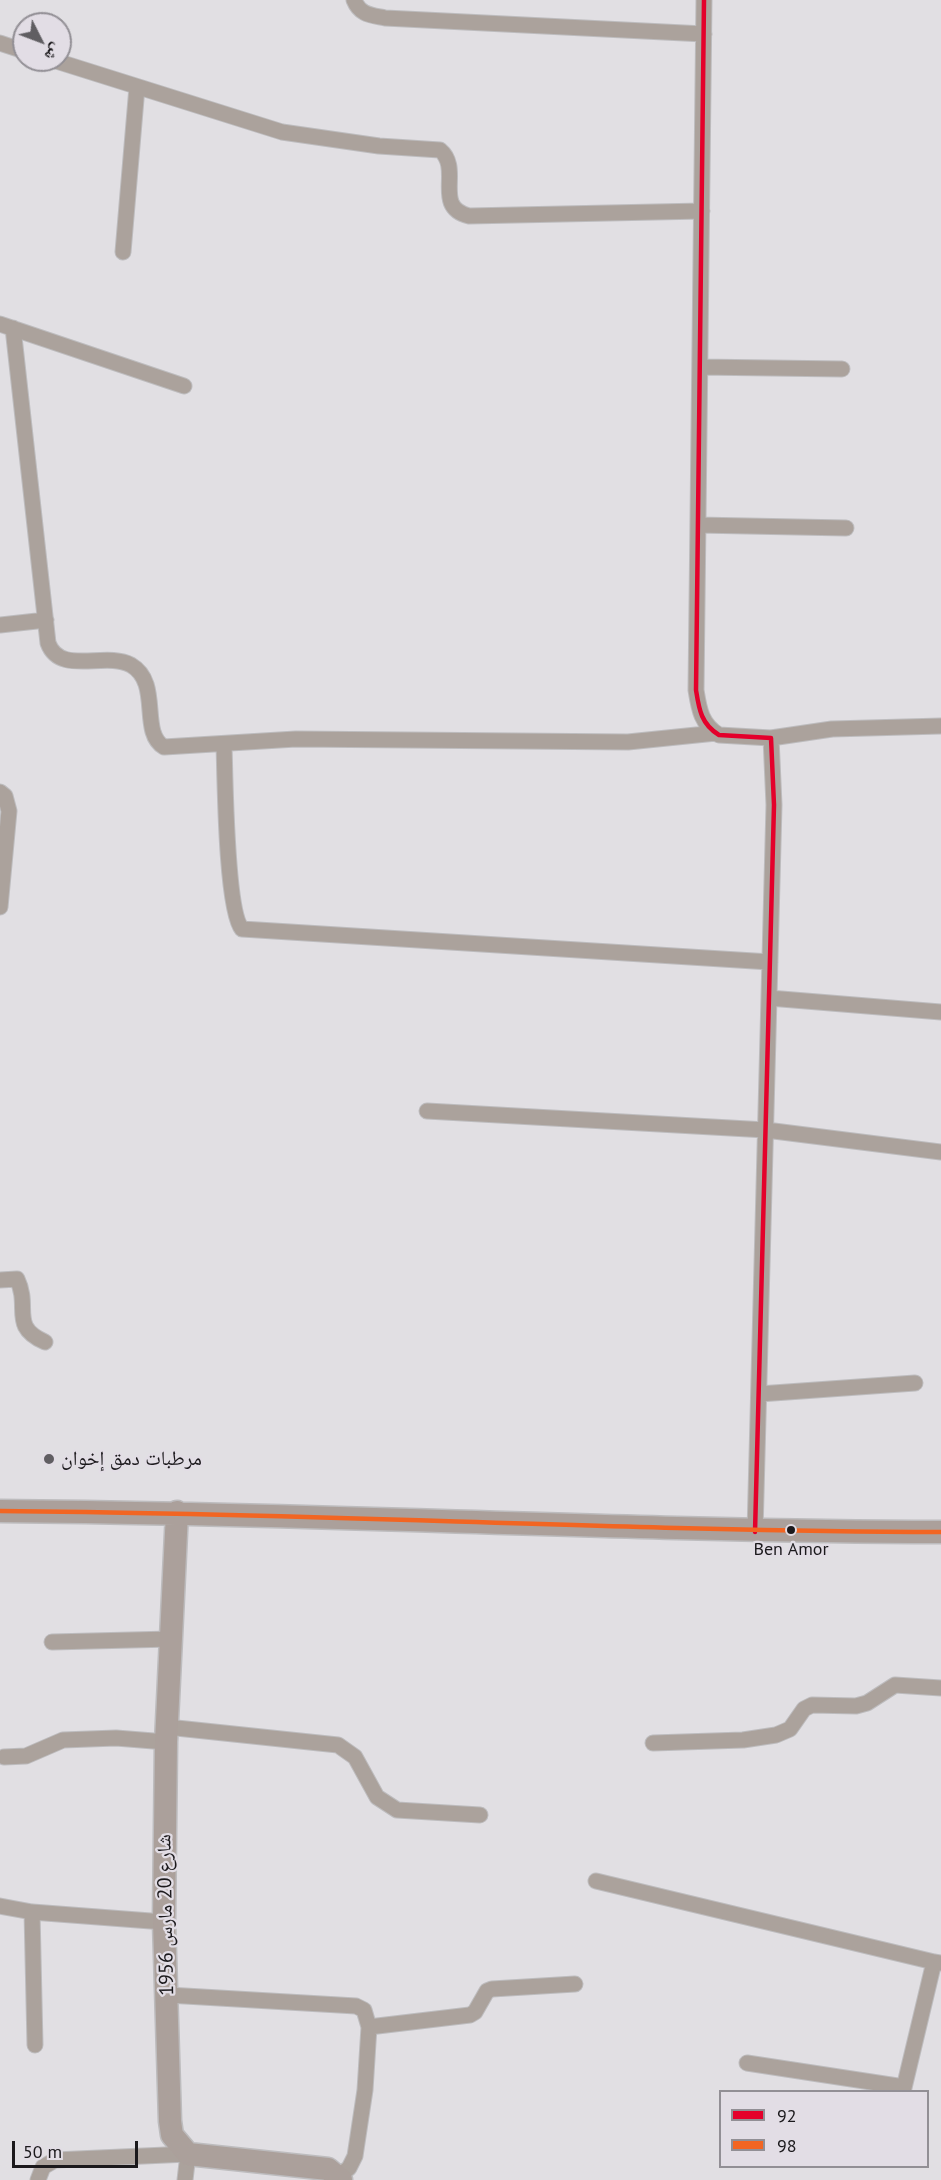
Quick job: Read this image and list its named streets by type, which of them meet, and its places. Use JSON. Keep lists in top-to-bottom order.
{
  "streets": {
    "main road": ["شارع 20 مارس 1956"]
  },
  "places": ["مرطبات دمق إخوان", "Ben Amor"],
  "lines": ["transit line 92", "transit line 98"],
  "legend": ["92", "98"],
  "scale_bar": "50 m",
  "north": "bottom right"
}
